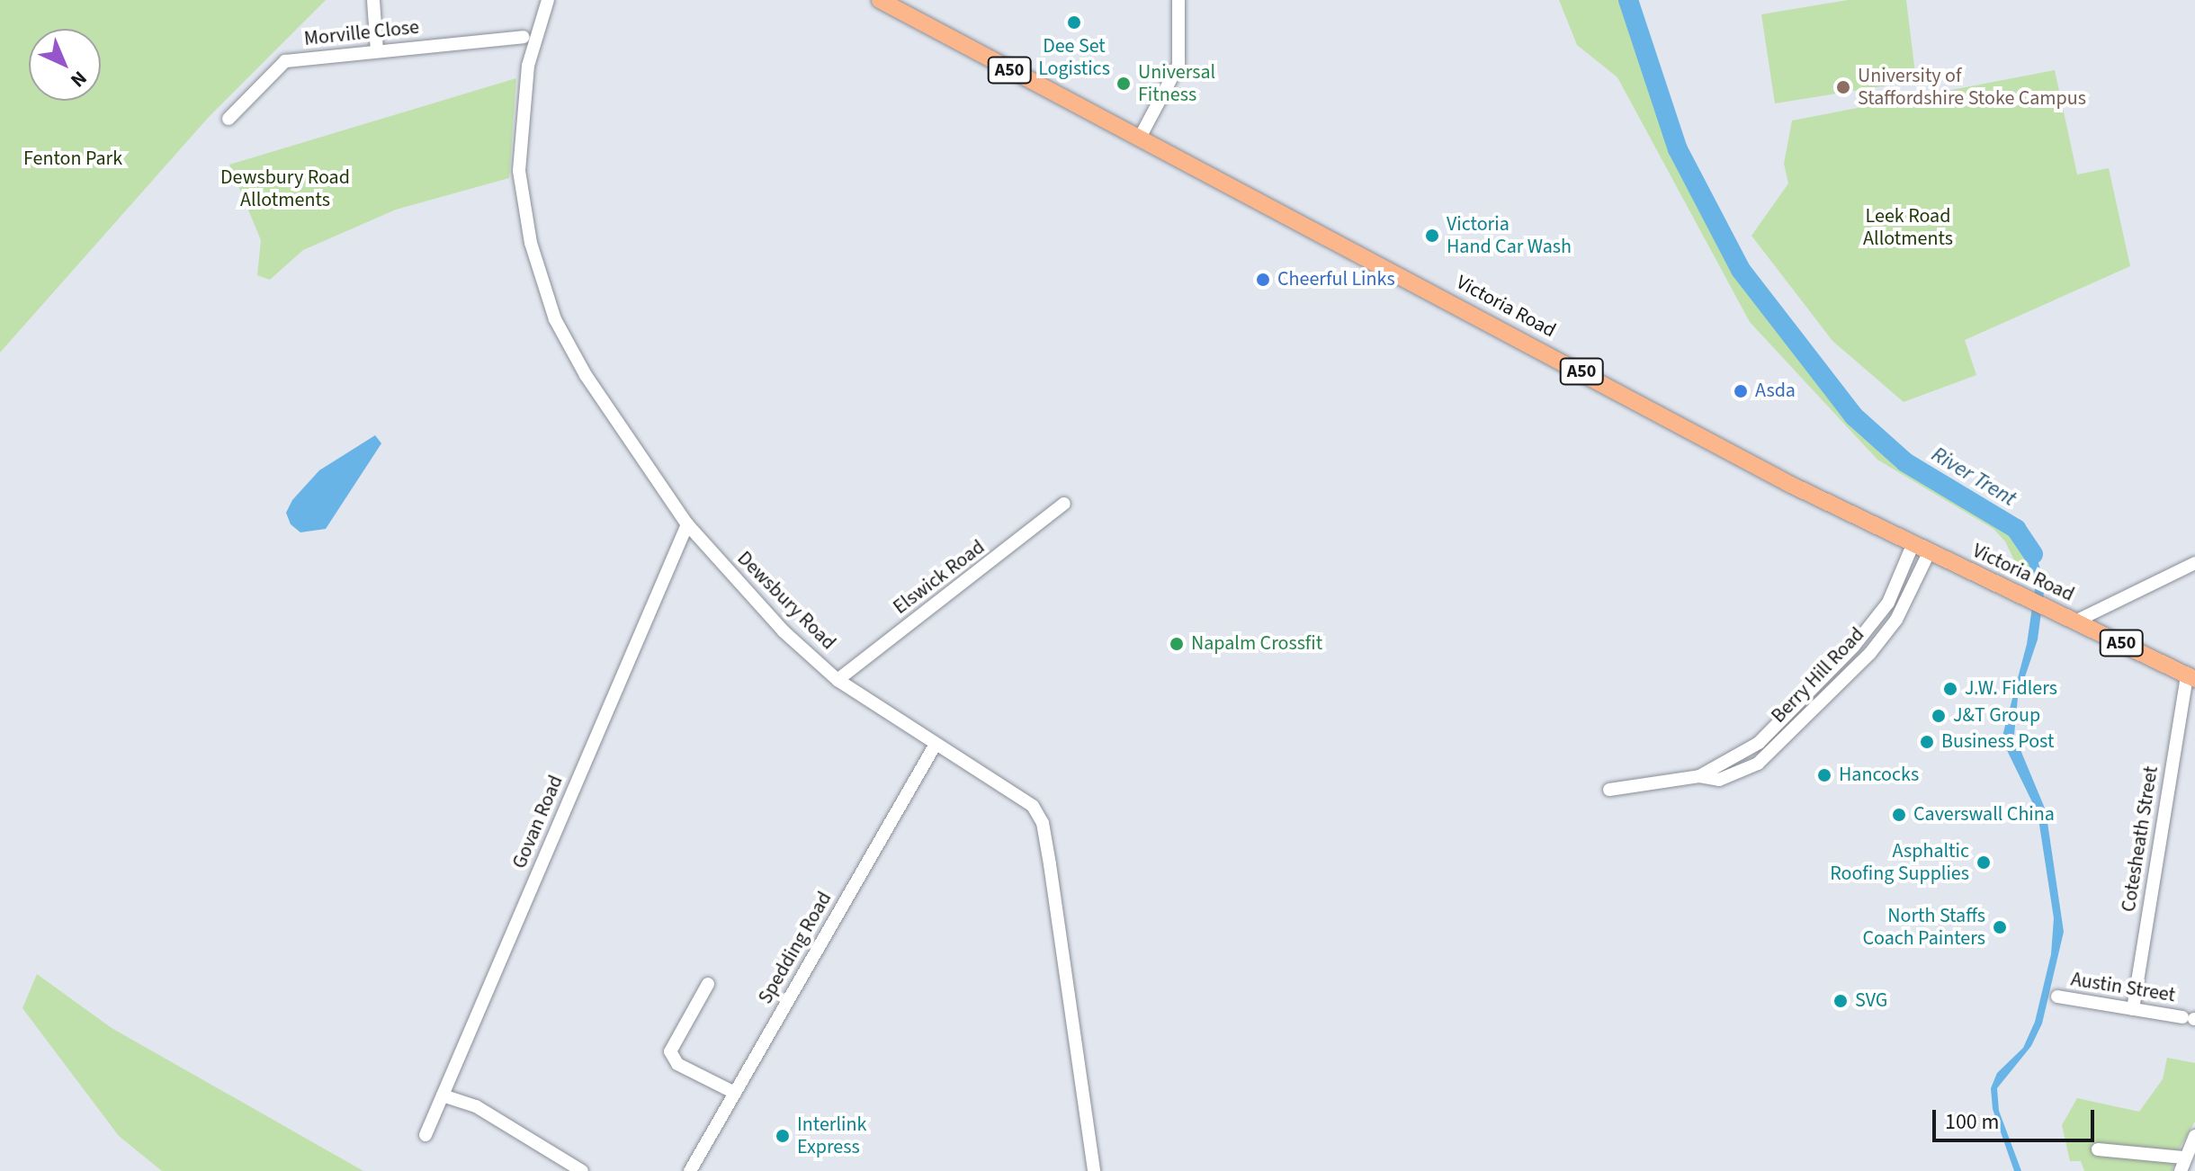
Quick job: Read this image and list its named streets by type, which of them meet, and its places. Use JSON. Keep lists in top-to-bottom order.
{
  "streets": {
    "main road": ["A50", "Victoria Road"],
    "street": [
      "Morville Close",
      "Elswick Road",
      "Dewsbury Road",
      "Berry Hill Road",
      "Govan Road",
      "Cotesheath Street",
      "Spedding Road",
      "Austin Street"
    ]
  },
  "crossings": [
    ["Victoria Road", "Berry Hill Road"],
    ["Victoria Road", "Cotesheath Street"],
    ["Elswick Road", "Dewsbury Road"],
    ["Dewsbury Road", "Govan Road"],
    ["Dewsbury Road", "Spedding Road"],
    ["Cotesheath Street", "Austin Street"]
  ],
  "water": ["River Trent"],
  "parks": ["Fenton Park", "Dewsbury Road Allotments", "Leek Road Allotments"],
  "places": [
    "Dee Set Logistics",
    "Universal Fitness",
    "University of Staffordshire Stoke Campus",
    "Victoria Hand Car Wash",
    "Cheerful Links",
    "Asda",
    "Napalm Crossfit",
    "J.W. Fidlers",
    "J&T Group",
    "Business Post",
    "Hancocks",
    "Caverswall China",
    "Asphaltic Roofing Supplies",
    "North Staffs Coach Painters",
    "SVG",
    "Interlink Express"
  ],
  "scale_bar": "100 m",
  "north": "bottom right"
}
